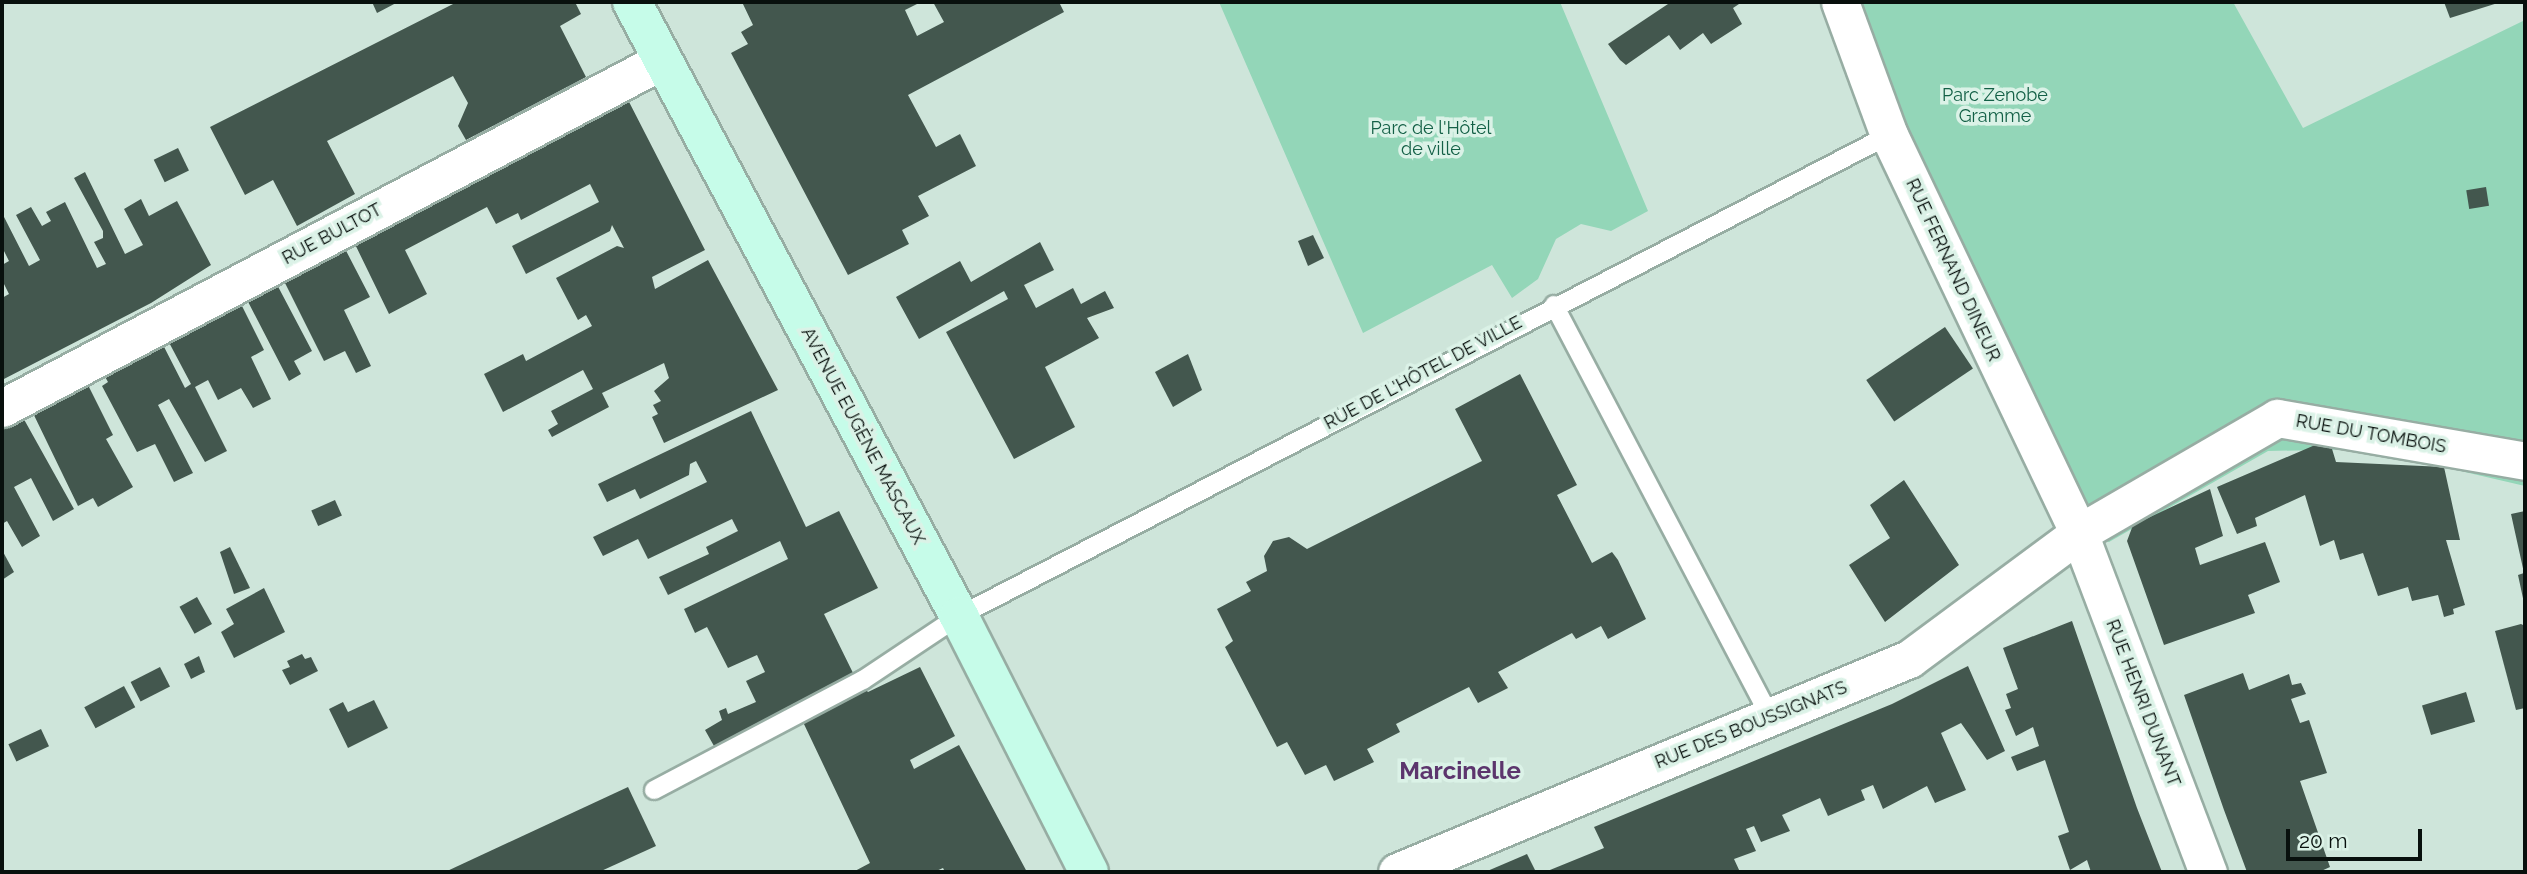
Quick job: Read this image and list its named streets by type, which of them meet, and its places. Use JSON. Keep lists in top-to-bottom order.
{
  "streets": {
    "main road": ["AVENUE EUGÈNE MASCAUX"],
    "street": [
      "RUE BULTOT",
      "RUE FERNAND DINEUR",
      "RUE DU TOMBOIS",
      "RUE HENRI DUNANT",
      "RUE DES BOUSSIGNATS"
    ],
    "lane": ["RUE DE L'HÔTEL DE VILLE"]
  },
  "crossings": [
    ["RUE BULTOT", "AVENUE EUGÈNE MASCAUX"],
    ["RUE FERNAND DINEUR", "RUE DE L'HÔTEL DE VILLE"],
    ["RUE FERNAND DINEUR", "RUE DU TOMBOIS"],
    ["RUE FERNAND DINEUR", "RUE HENRI DUNANT"],
    ["RUE FERNAND DINEUR", "RUE DES BOUSSIGNATS"],
    ["RUE DE L'HÔTEL DE VILLE", "AVENUE EUGÈNE MASCAUX"],
    ["RUE DU TOMBOIS", "RUE HENRI DUNANT"],
    ["RUE DU TOMBOIS", "RUE DES BOUSSIGNATS"],
    ["RUE HENRI DUNANT", "RUE DES BOUSSIGNATS"]
  ],
  "districts": ["Marcinelle"],
  "parks": ["Parc Zenobe Gramme", "Parc de l'Hôtel de ville"],
  "scale_bar": "20 m"
}
